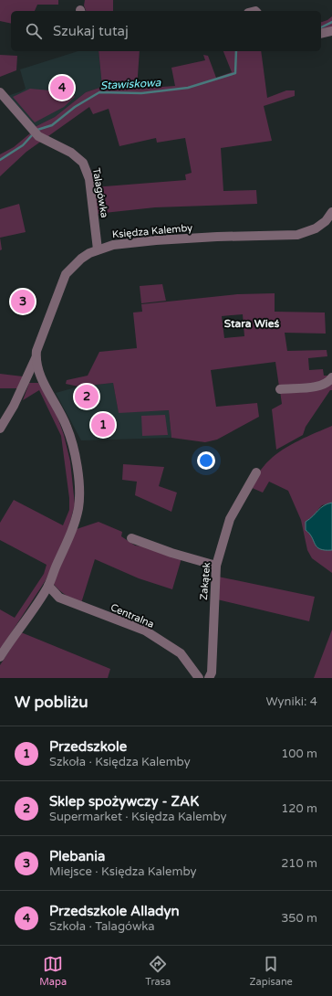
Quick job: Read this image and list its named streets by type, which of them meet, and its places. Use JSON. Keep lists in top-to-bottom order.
{
  "streets": {
    "street": [
      "Talagówka",
      "Księdza Kalemby",
      "Zakątek",
      "Centralna"
    ]
  },
  "crossings": [
    ["Talagówka", "Księdza Kalemby"]
  ],
  "districts": ["Stara Wieś"],
  "water": ["Stawiskowa"],
  "page": {
    "search": "Szukaj tutaj",
    "pins": [
      "4",
      "3",
      "2",
      "1"
    ],
    "heading": ["W pobliżu", "Wyniki: 4"],
    "list": [
      {
        "mark": "1",
        "name": "Przedszkole",
        "note": "Szkoła · Księdza Kalemby",
        "value": "100 m"
      },
      {
        "mark": "2",
        "name": "Sklep spożywczy - ZAK",
        "note": "Supermarket · Księdza Kalemby",
        "value": "120 m"
      },
      {
        "mark": "3",
        "name": "Plebania",
        "note": "Miejsce · Księdza Kalemby",
        "value": "210 m"
      },
      {
        "mark": "4",
        "name": "Przedszkole Alladyn",
        "note": "Szkoła · Talagówka",
        "value": "350 m"
      }
    ],
    "nav": ["Mapa", "Trasa", "Zapisane"]
  }
}
